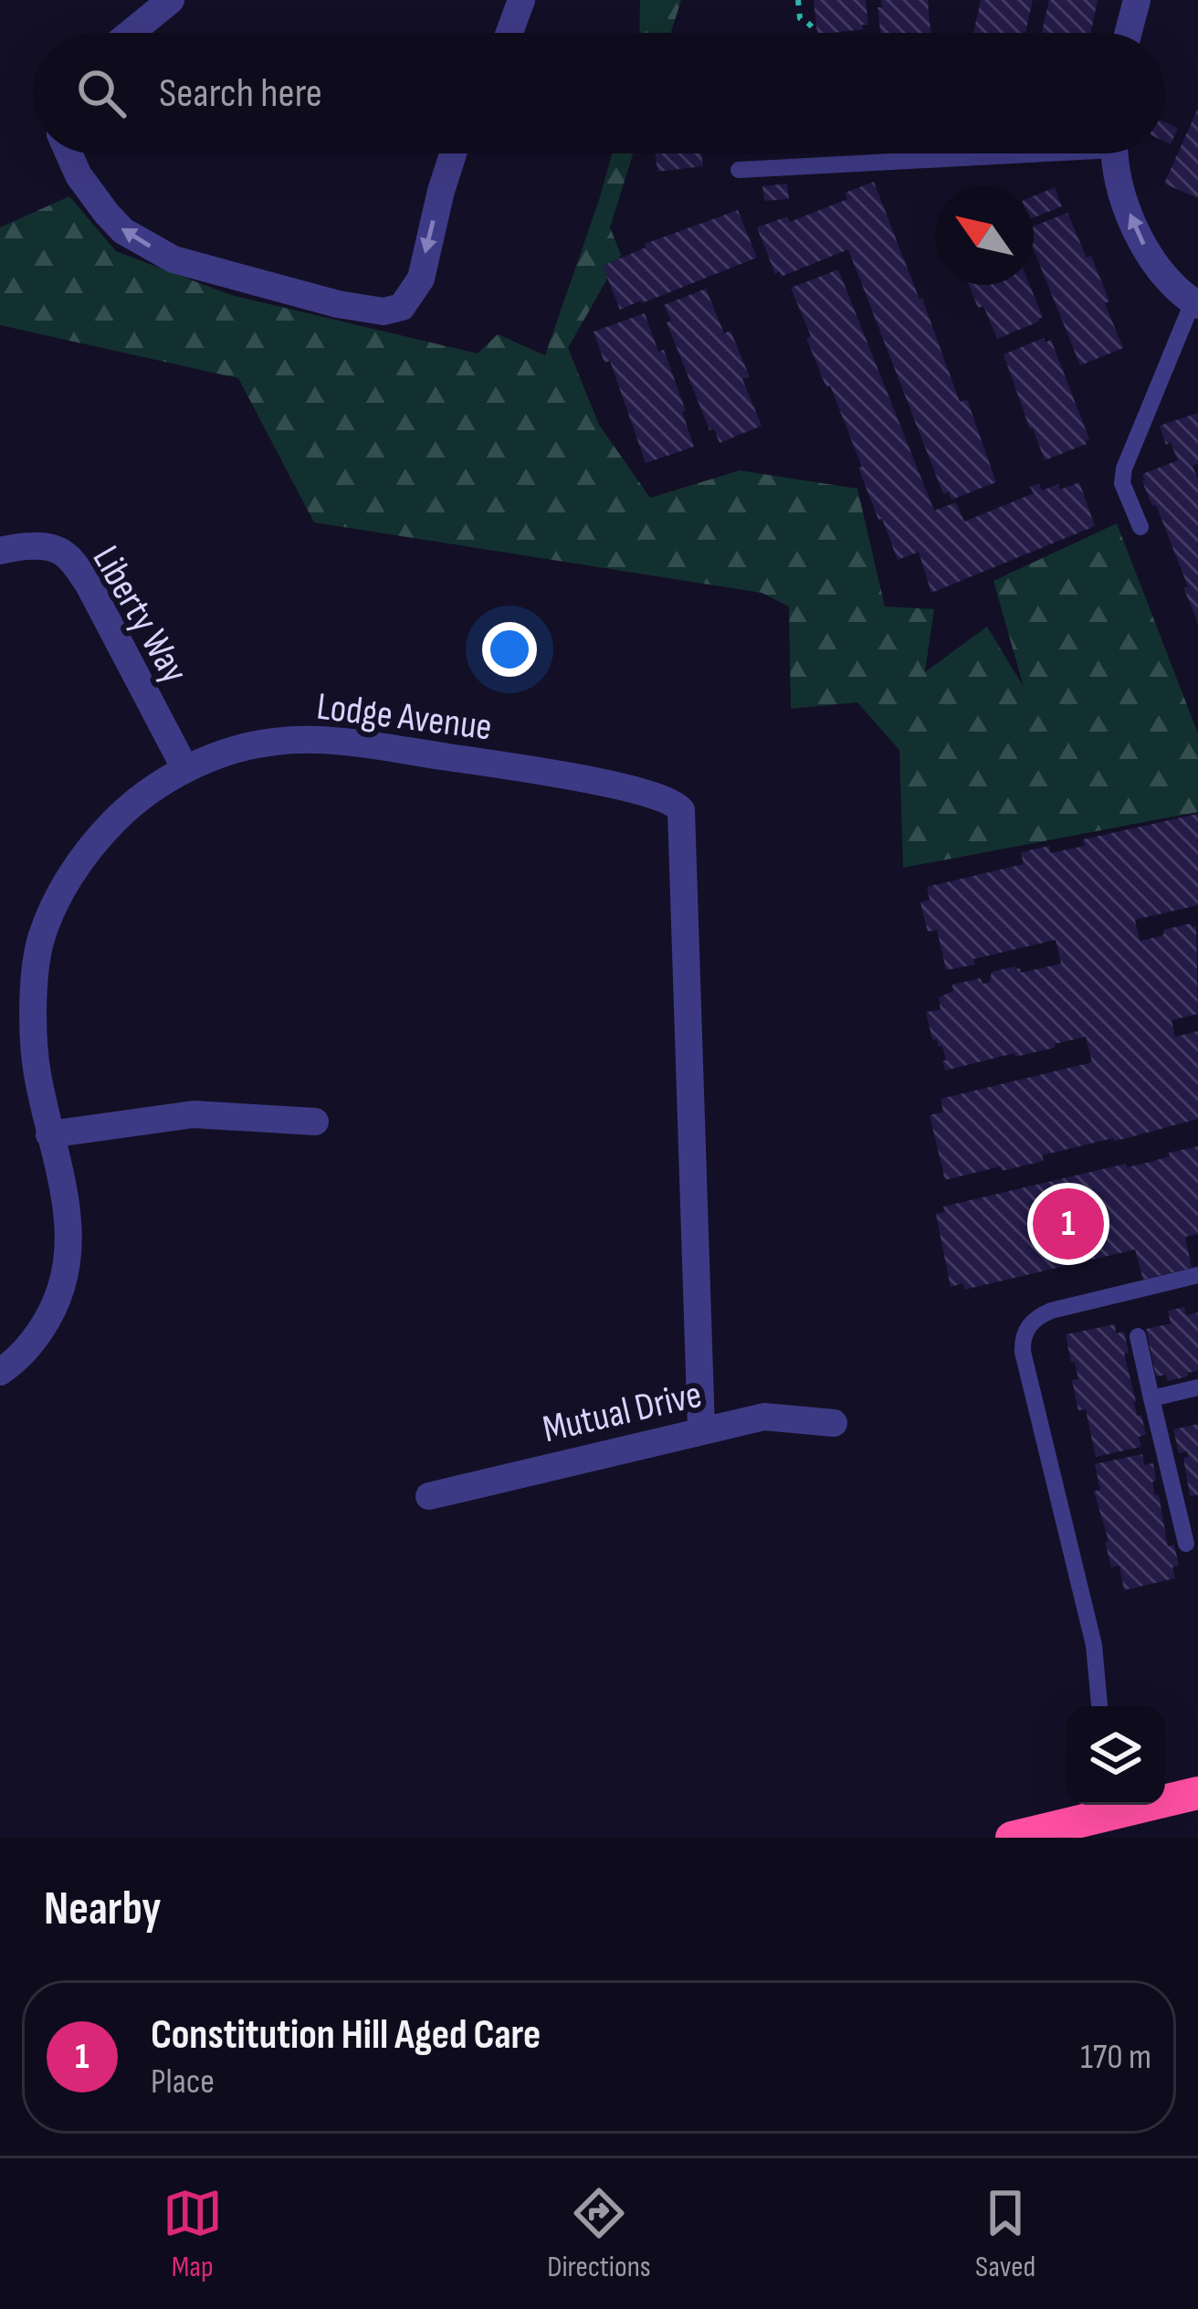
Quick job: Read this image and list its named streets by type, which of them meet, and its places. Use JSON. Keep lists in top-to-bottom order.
{
  "streets": {
    "street": ["Liberty Way", "Lodge Avenue", "Mutual Drive"]
  },
  "crossings": [
    ["Liberty Way", "Lodge Avenue"],
    ["Lodge Avenue", "Mutual Drive"]
  ],
  "north": "top left",
  "page": {
    "search": "Search here",
    "pins": "1",
    "heading": "Nearby",
    "list": [
      {
        "mark": "1",
        "name": "Constitution Hill Aged Care",
        "note": "Place",
        "value": "170 m"
      }
    ],
    "nav": ["Map", "Directions", "Saved"]
  }
}
